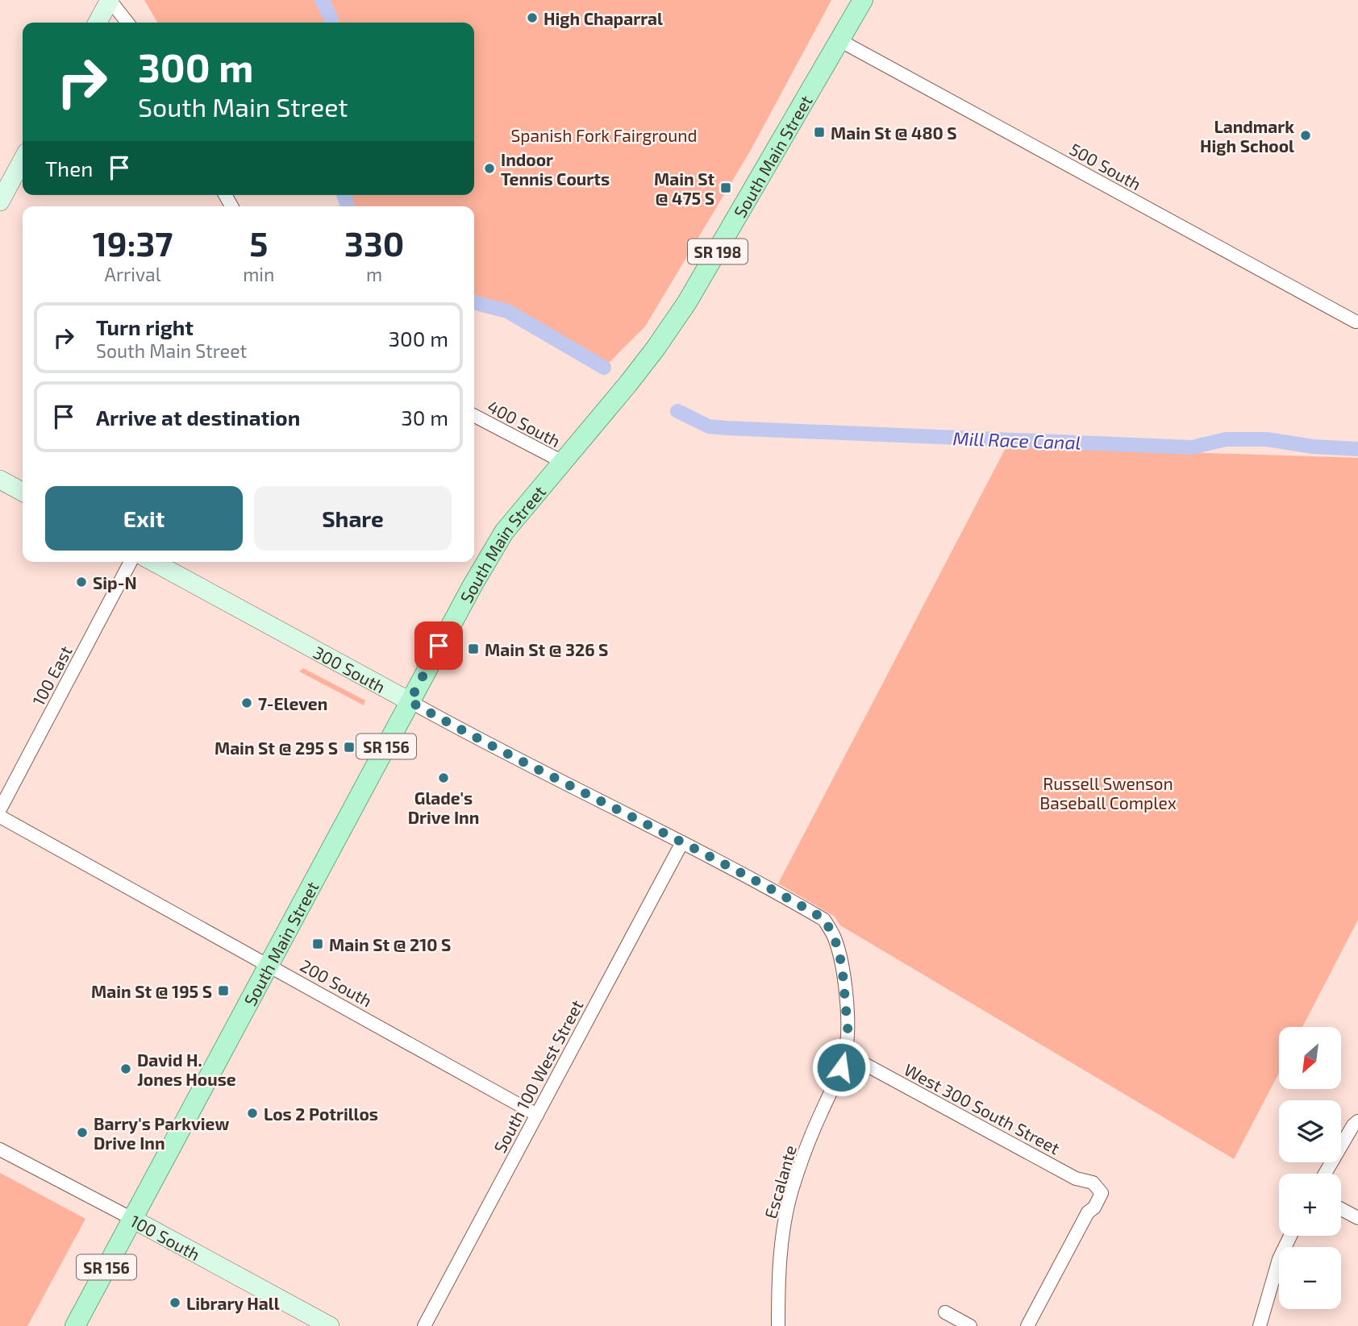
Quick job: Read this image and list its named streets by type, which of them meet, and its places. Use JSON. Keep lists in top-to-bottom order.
{
  "streets": {
    "main road": [
      "South Main Street",
      "SR 198",
      "300 South",
      "SR 156",
      "100 South"
    ],
    "street": [
      "500 South",
      "400 South",
      "100 East",
      "200 South",
      "South 100 West Street",
      "West 300 South Street",
      "Escalante"
    ]
  },
  "crossings": [
    ["South Main Street", "500 South"],
    ["South Main Street", "400 South"],
    ["South Main Street", "300 South"],
    ["South Main Street", "200 South"],
    ["South Main Street", "100 South"],
    ["300 South", "South 100 West Street"],
    ["300 South", "West 300 South Street"],
    ["300 South", "Escalante"],
    ["200 South", "South 100 West Street"],
    ["West 300 South Street", "Escalante"]
  ],
  "water": ["Mill Race Canal"],
  "parks": ["Spanish Fork Fairground", "Russell Swenson Baseball Complex"],
  "places": {
    "other": [
      "High Chaparral",
      "Landmark High School",
      "Indoor Tennis Courts",
      "Sip-N",
      "7-Eleven",
      "Glade's Drive Inn",
      "David H. Jones House",
      "Los 2 Potrillos",
      "Barry's Parkview Drive Inn",
      "Library Hall"
    ],
    "transit": [
      "Main St @ 480 S",
      "Main St @ 475 S",
      "Main St @ 326 S",
      "Main St @ 295 S",
      "Main St @ 210 S",
      "Main St @ 195 S"
    ]
  },
  "north": "bottom left",
  "page": {
    "turn": ["300 m", "South Main Street"],
    "then": "Then",
    "eta": [
      "19:37",
      "Arrival",
      "5",
      "min",
      "330",
      "m"
    ],
    "list": [
      {
        "name": "Turn right",
        "note": "South Main Street",
        "value": "300 m"
      },
      {
        "name": "Arrive at destination",
        "value": "30 m"
      }
    ],
    "buttons": ["Exit", "Share"],
    "map_buttons": ["+", "−"]
  }
}
